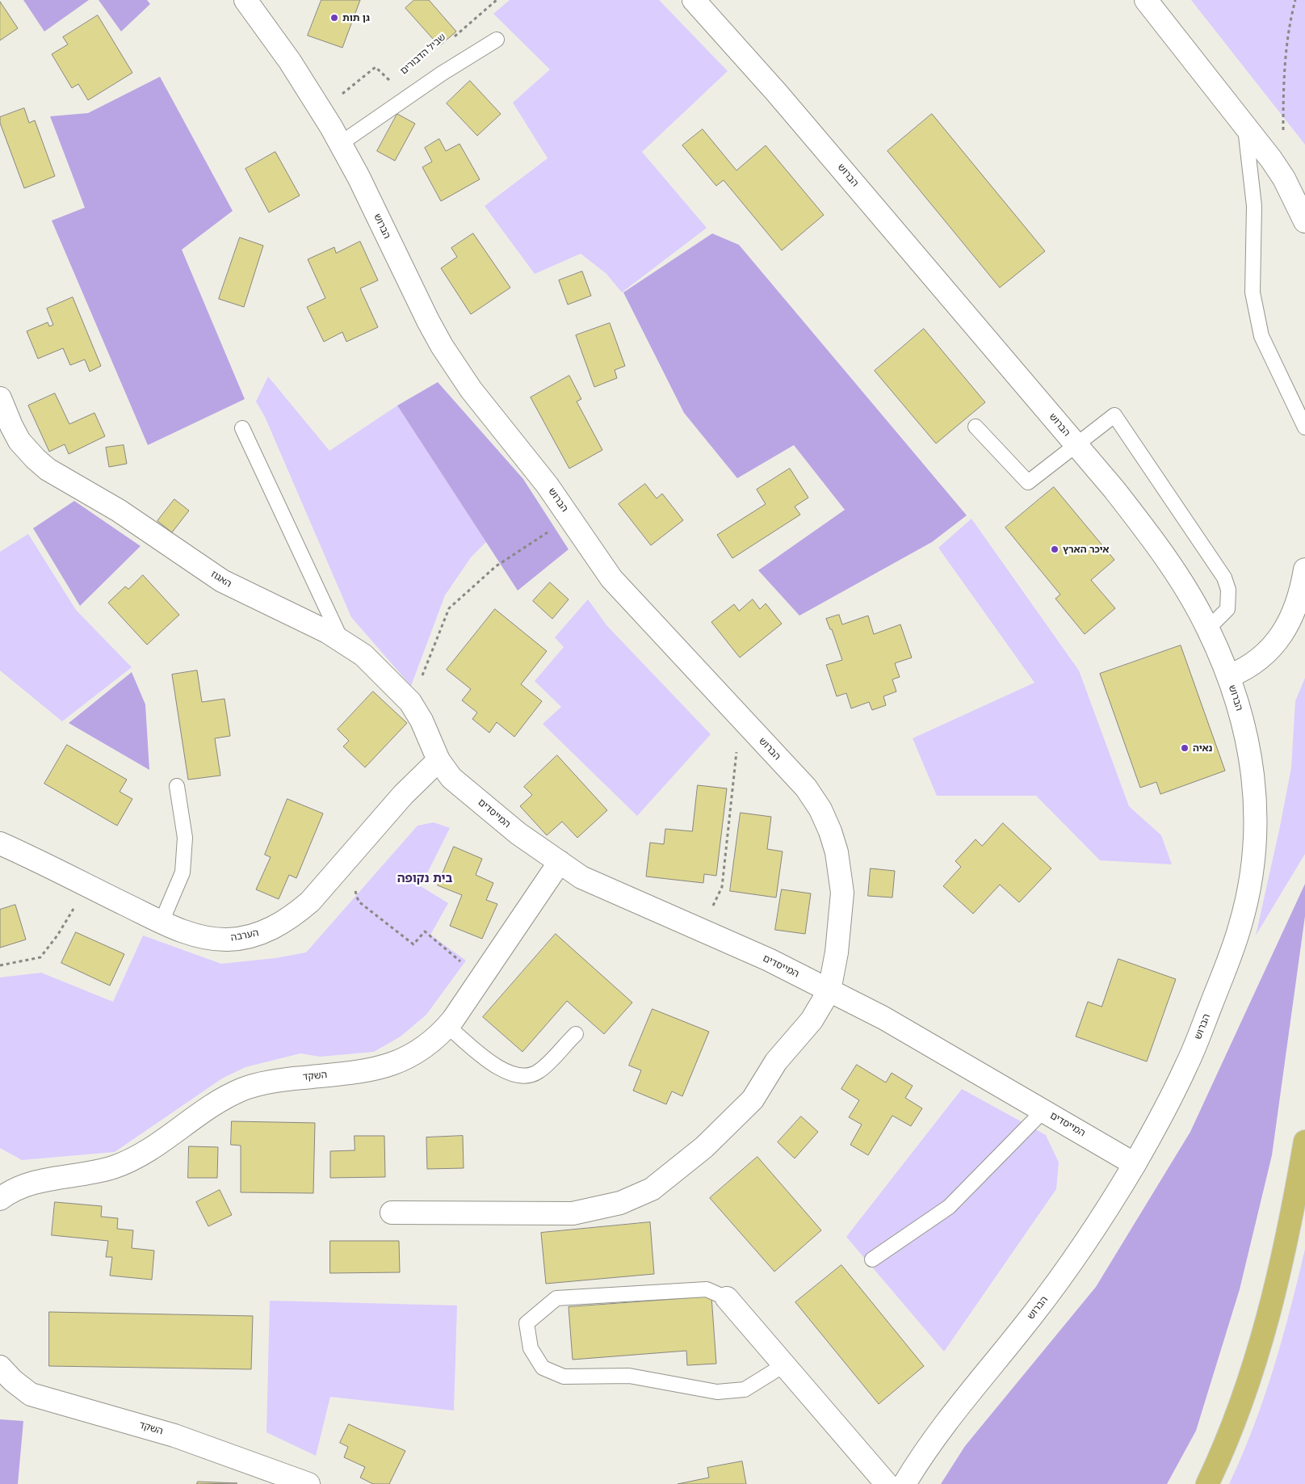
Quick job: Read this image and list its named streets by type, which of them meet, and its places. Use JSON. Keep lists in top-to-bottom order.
{
  "streets": {
    "street": [
      "הברוש",
      "האגוז",
      "המייסדים",
      "הערבה",
      "השקד"
    ],
    "path": ["שביל הדבורים"]
  },
  "crossings": [
    ["שביל הדבורים", "הברוש"],
    ["הברוש", "המייסדים"],
    ["האגוז", "המייסדים"],
    ["האגוז", "הערבה"],
    ["המייסדים", "הערבה"],
    ["המייסדים", "השקד"]
  ],
  "districts": ["בית נקופה"],
  "places": ["גן תות", "איכר הארץ", "נאיה"]
}
